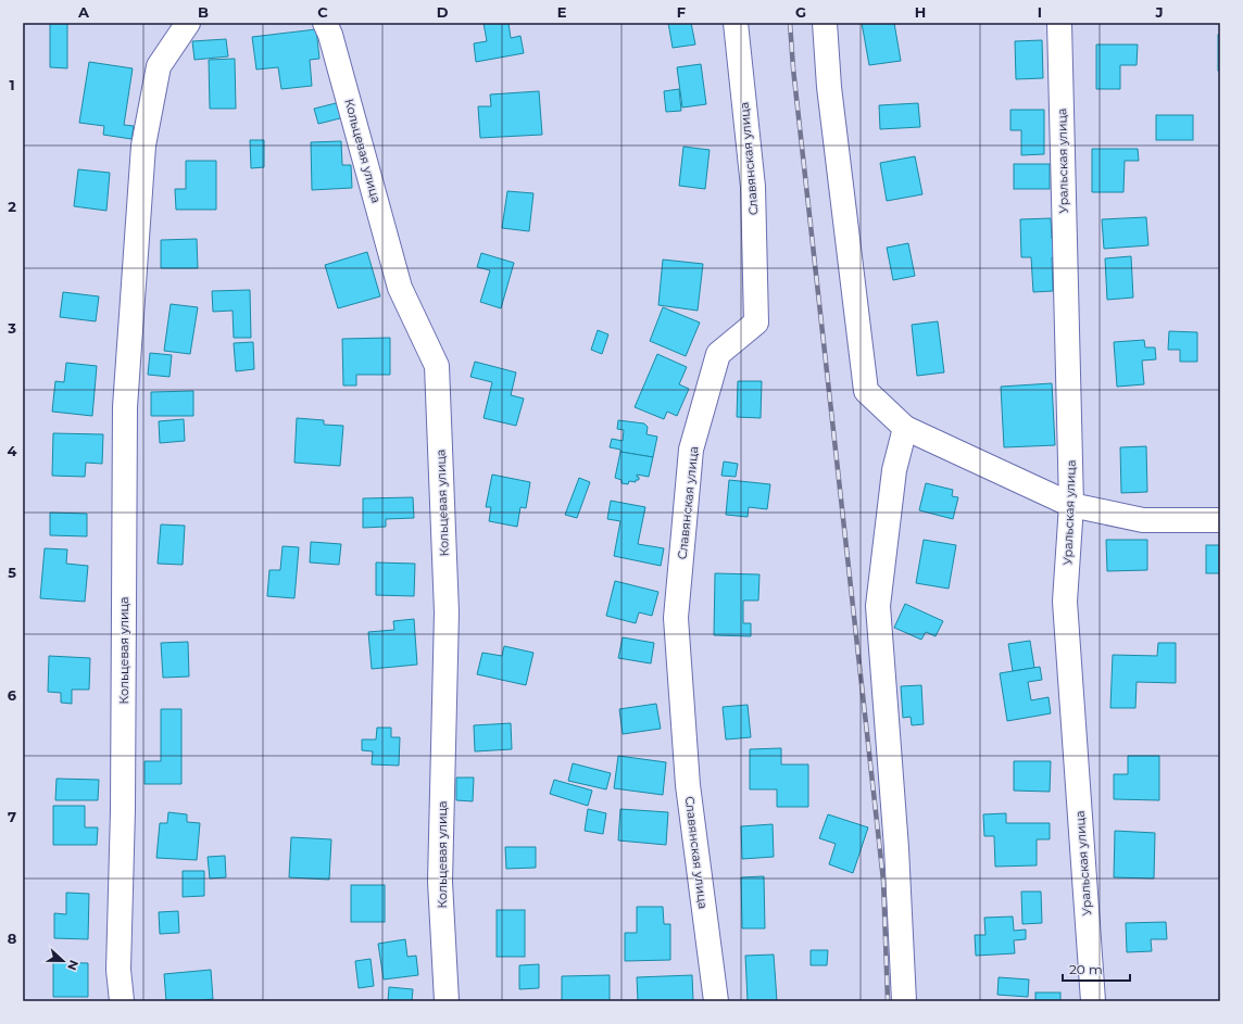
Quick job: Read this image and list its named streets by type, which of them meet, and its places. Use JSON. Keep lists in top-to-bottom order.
{
  "streets": {
    "street": ["Кольцевая улица", "Славянская улица", "Уральская улица"]
  },
  "scale_bar": "20 m",
  "north": "right",
  "grid": {
    "columns": [
      "A",
      "B",
      "C",
      "D",
      "E",
      "F",
      "G",
      "H",
      "I",
      "J"
    ],
    "rows": [
      "1",
      "2",
      "3",
      "4",
      "5",
      "6",
      "7",
      "8"
    ]
  }
}
